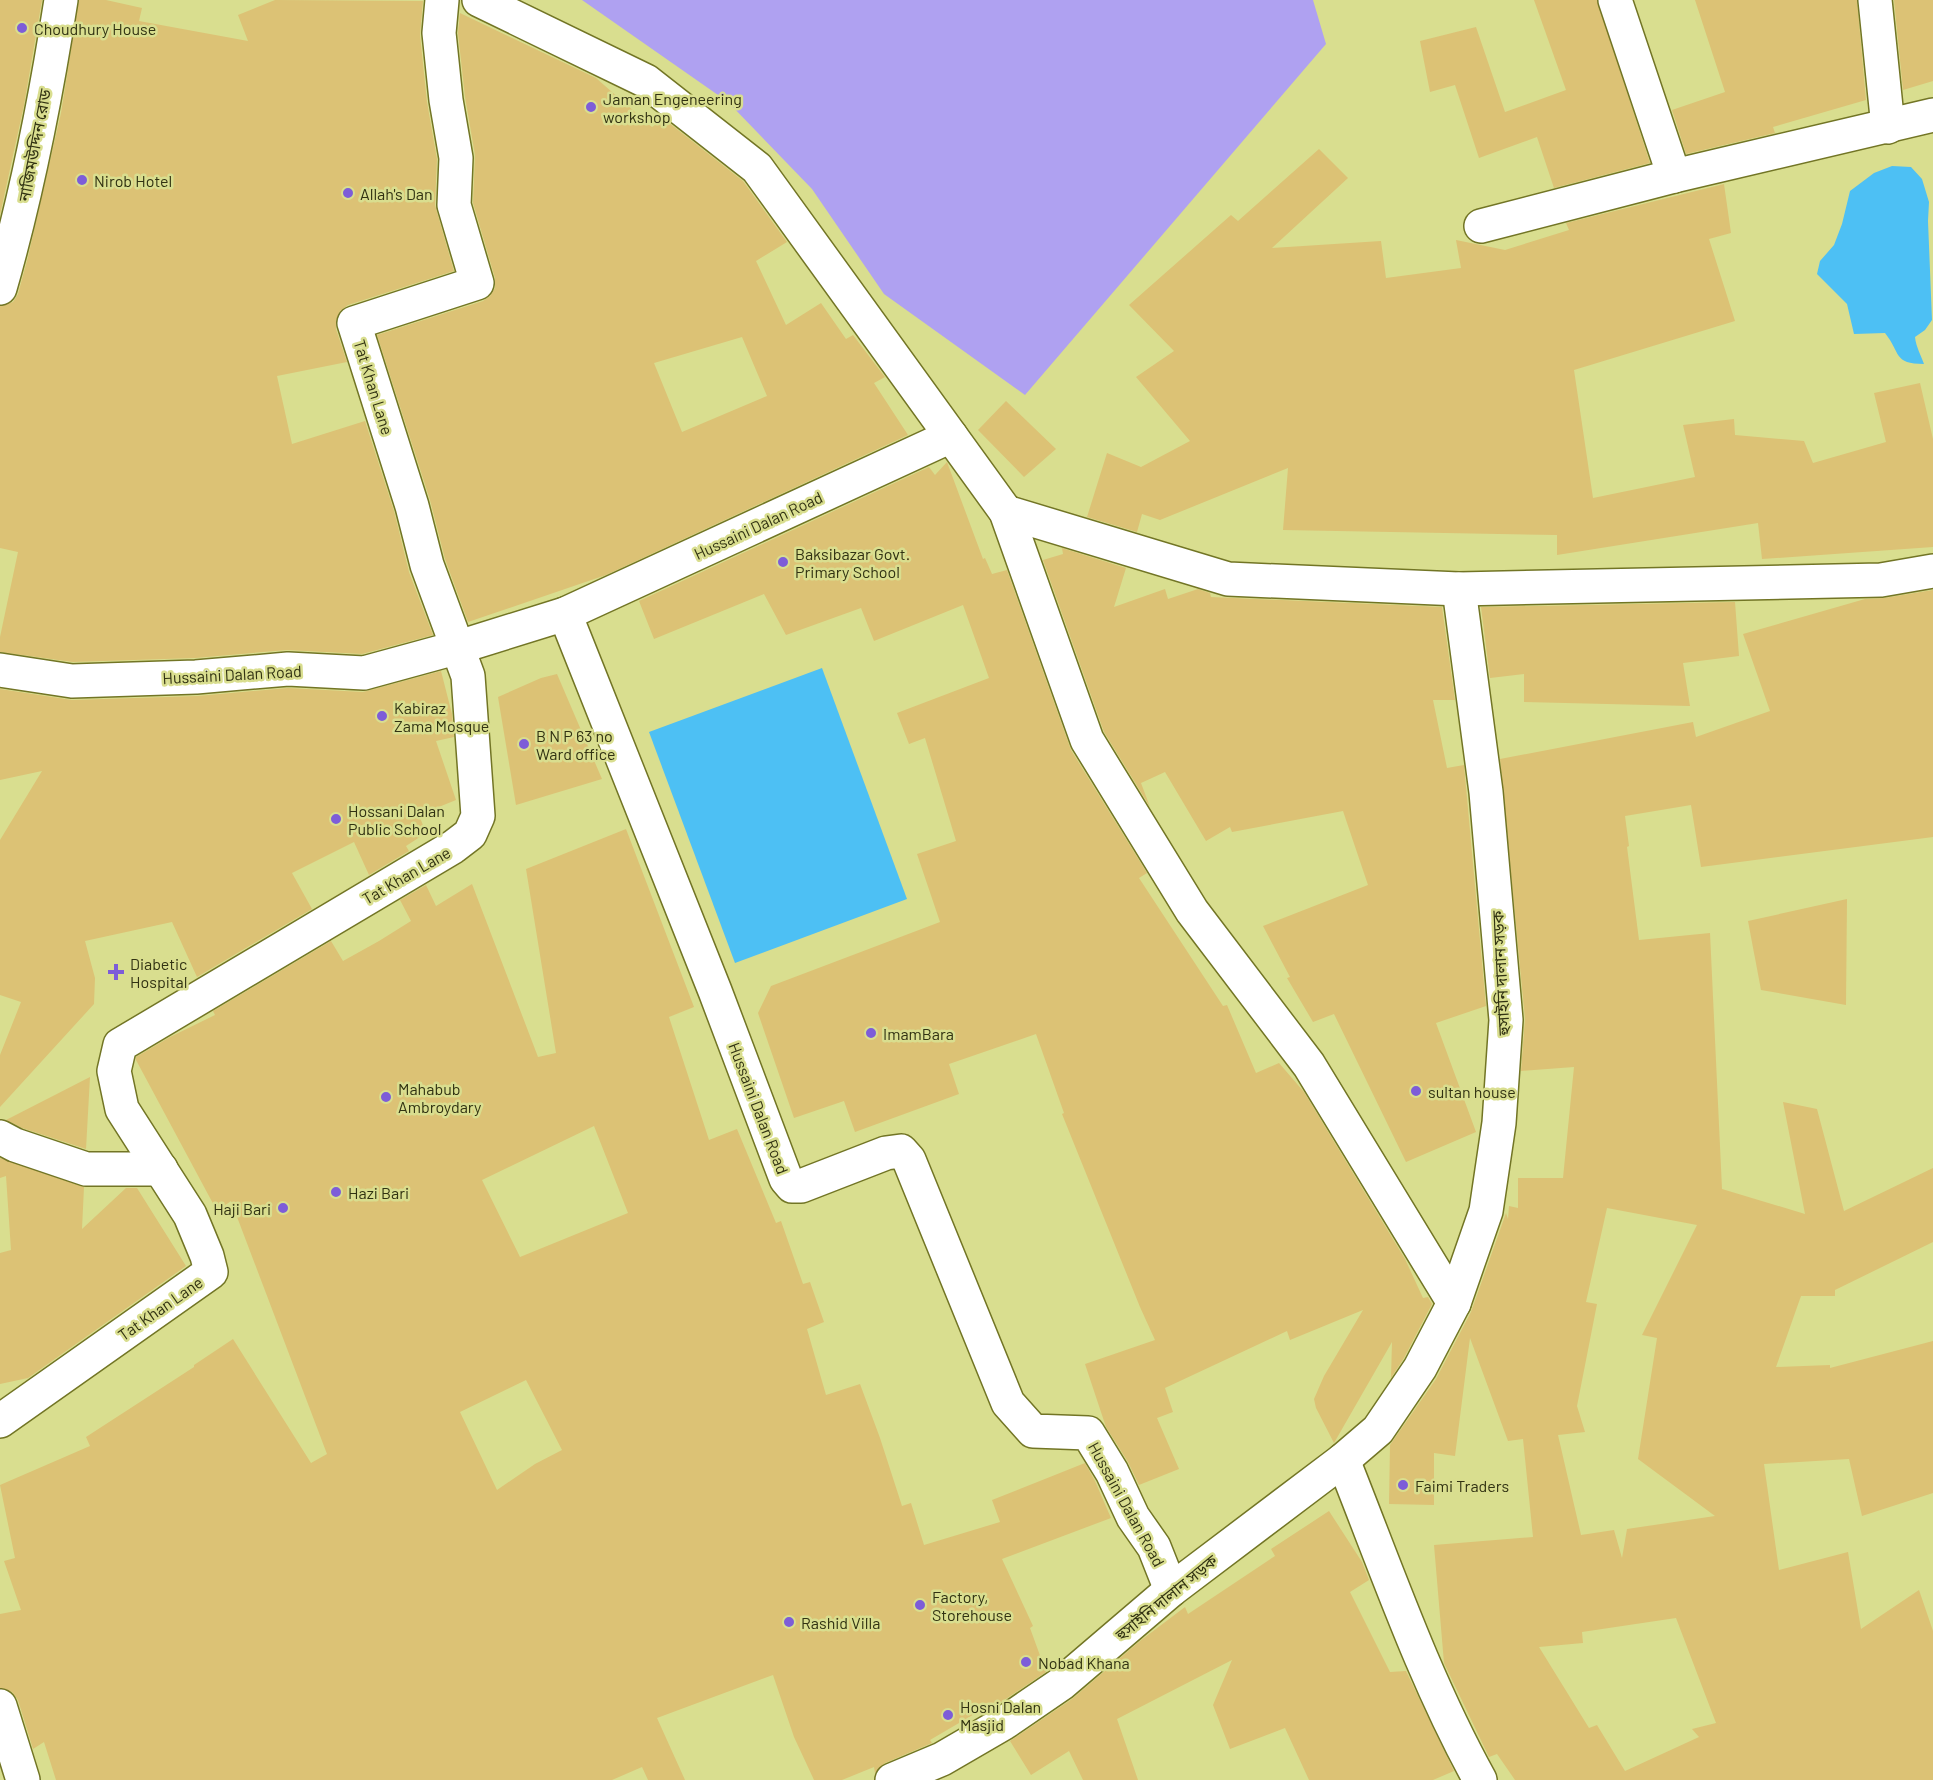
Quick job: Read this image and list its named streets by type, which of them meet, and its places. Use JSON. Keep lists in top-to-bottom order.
{
  "streets": {
    "street": [
      "নাজিমউদ্দিন রোড",
      "Tat Khan Lane",
      "Hussaini Dalan Road",
      "হুসাইনি দালান সড়ক"
    ]
  },
  "crossings": [
    ["Tat Khan Lane", "Hussaini Dalan Road"],
    ["Hussaini Dalan Road", "হুসাইনি দালান সড়ক"]
  ],
  "places": {
    "other": [
      "Choudhury House",
      "Jaman Engeneering workshop",
      "Nirob Hotel",
      "Allah's Dan",
      "Baksibazar Govt. Primary School",
      "Kabiraz Zama Mosque",
      "B N P 63 no Ward office",
      "Hossani Dalan Public School",
      "ImamBara",
      "sultan house",
      "Mahabub Ambroydary",
      "Hazi Bari",
      "Haji Bari",
      "Faimi Traders",
      "Factory, Storehouse",
      "Rashid Villa",
      "Nobad Khana",
      "Hosni Dalan Masjid"
    ],
    "health": ["Diabetic Hospital"]
  }
}
